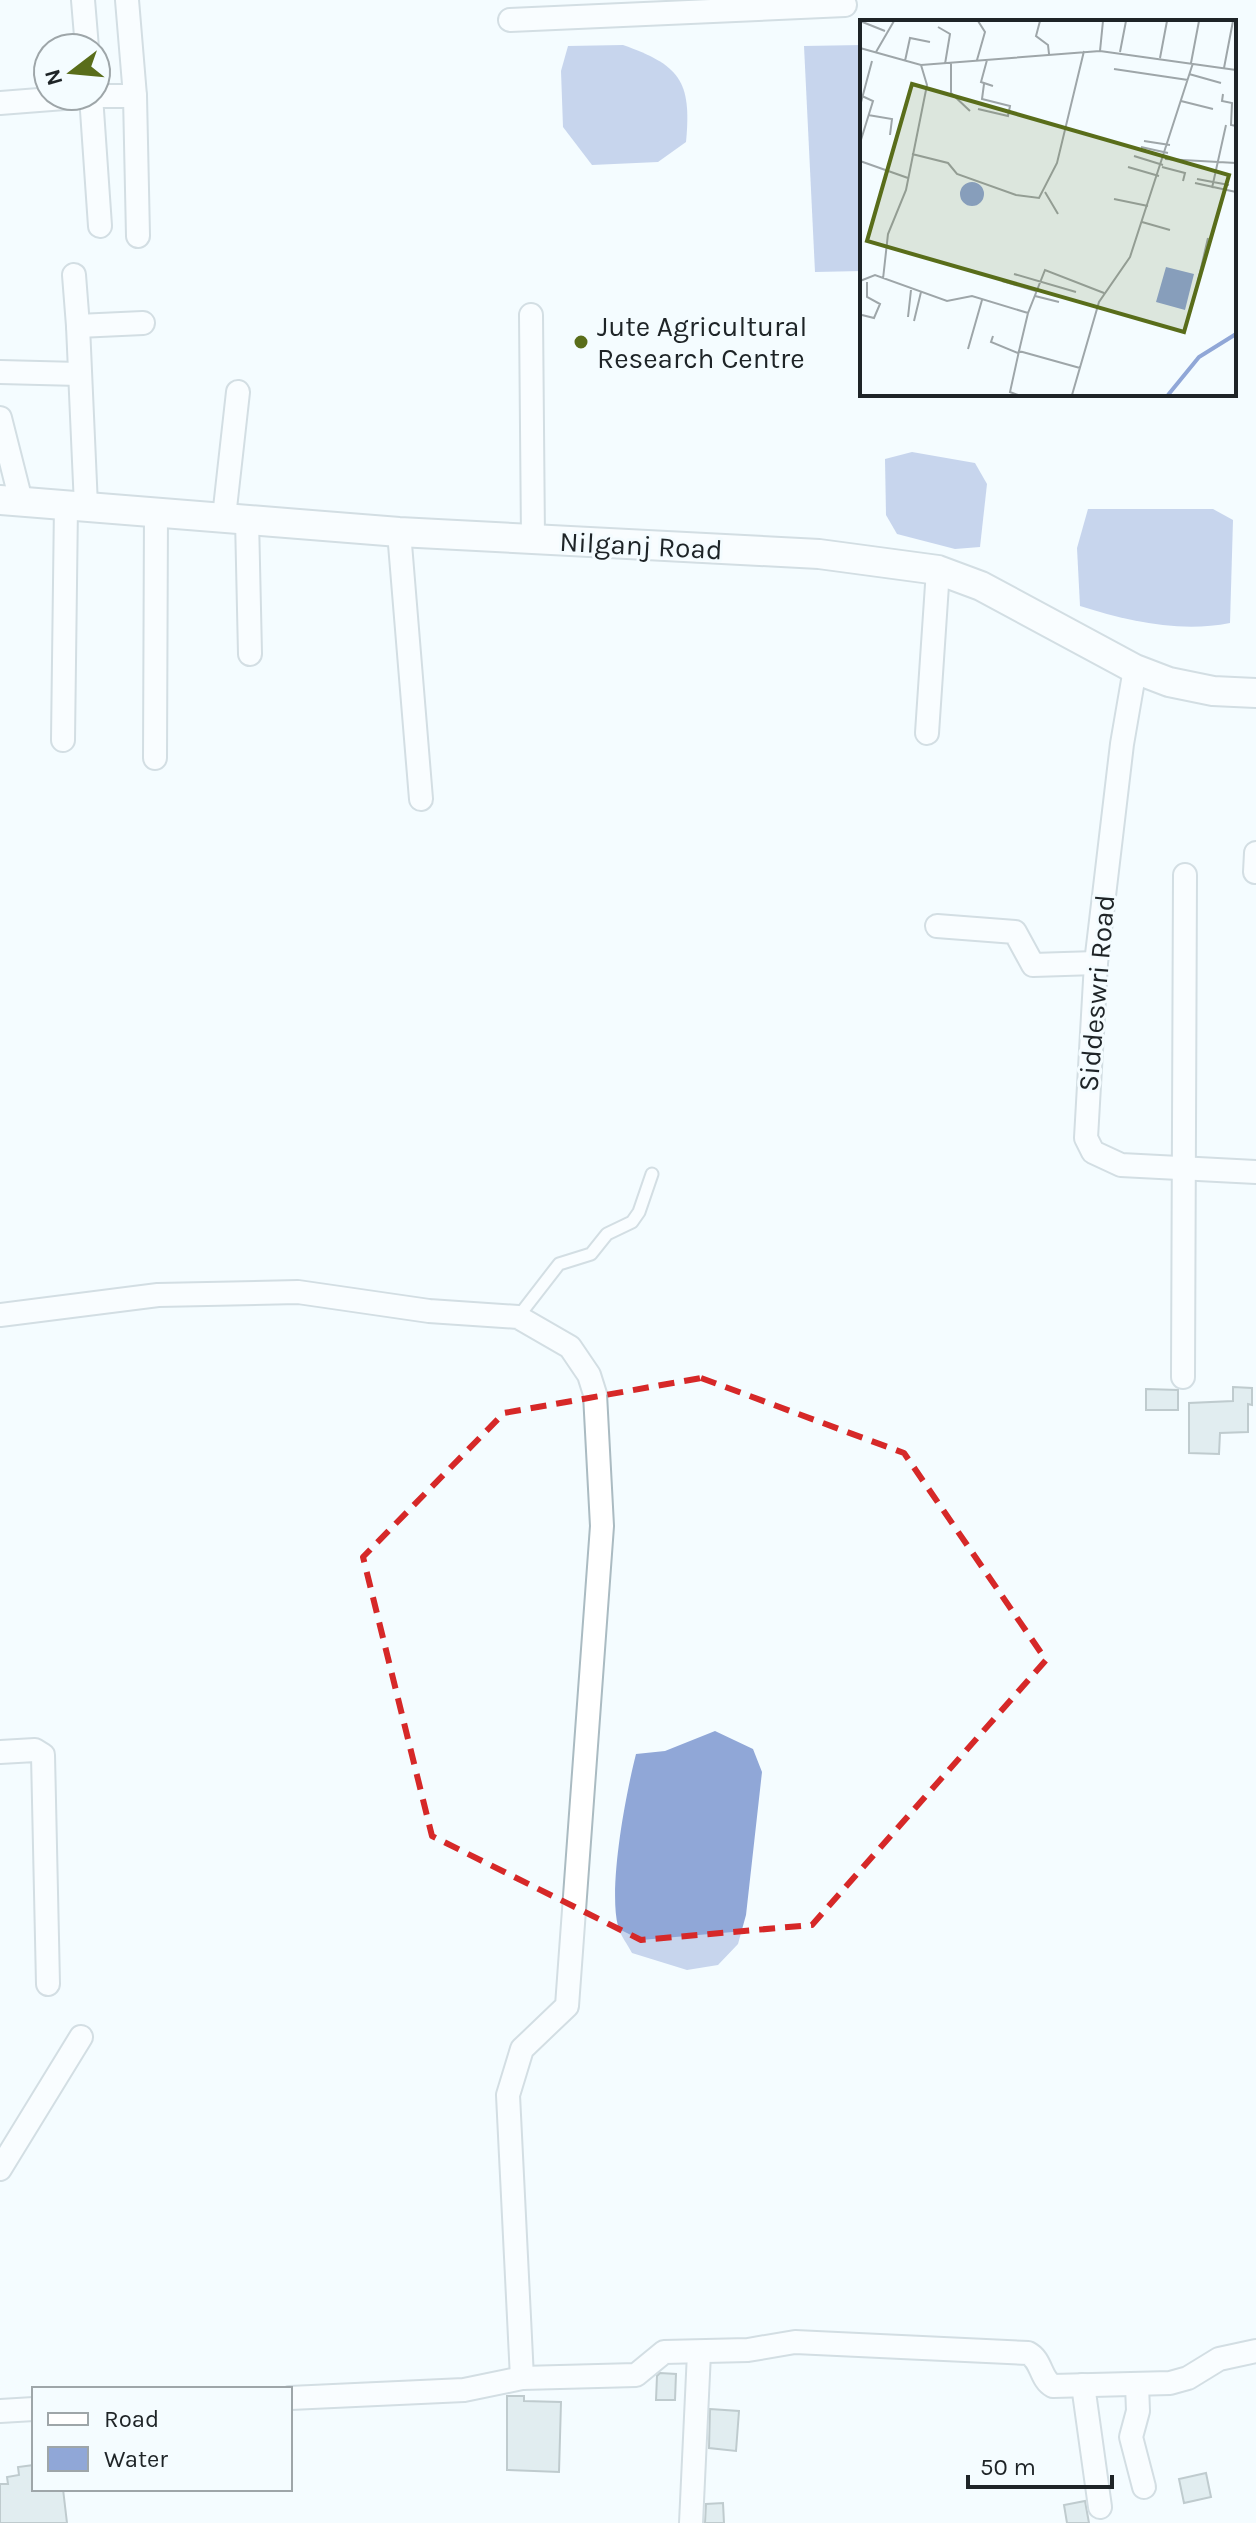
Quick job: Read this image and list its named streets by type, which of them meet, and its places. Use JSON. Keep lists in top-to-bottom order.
{
  "streets": {
    "street": ["Nilganj Road", "Siddeswri Road"]
  },
  "crossings": [
    ["Nilganj Road", "Siddeswri Road"]
  ],
  "places": ["Jute Agricultural Research Centre"],
  "legend": ["Road", "Water"],
  "scale_bar": "50 m",
  "north": "left"
}
